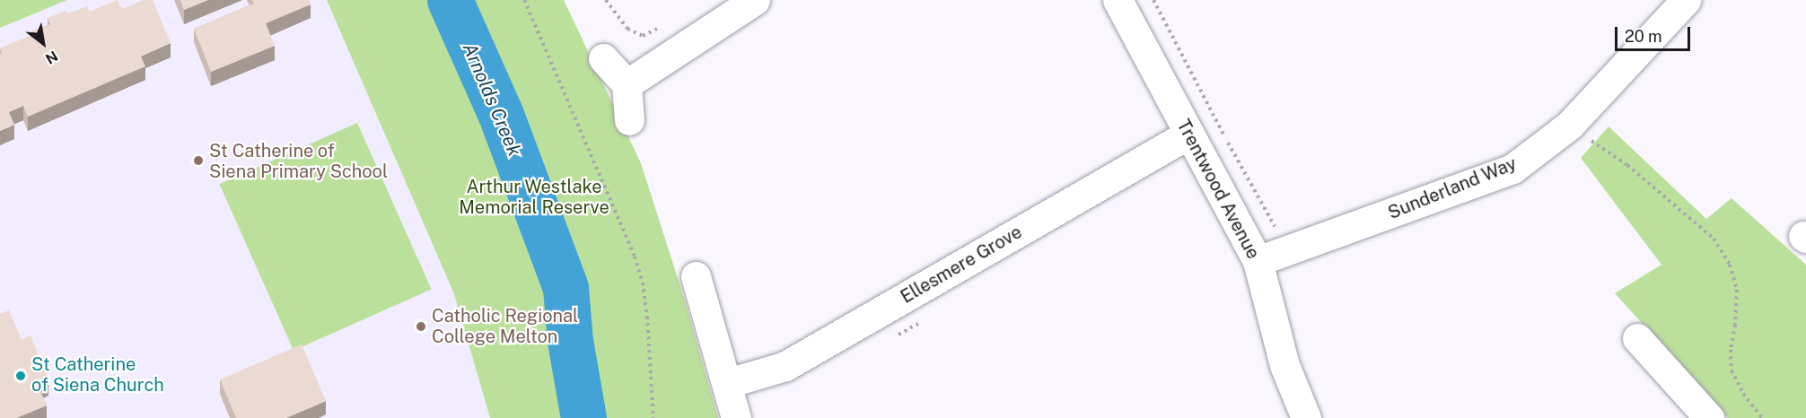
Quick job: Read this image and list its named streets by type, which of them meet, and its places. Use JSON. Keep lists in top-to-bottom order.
{
  "streets": {
    "street": ["Sunderland Way", "Trentwood Avenue", "Ellesmere Grove"]
  },
  "crossings": [
    ["Sunderland Way", "Trentwood Avenue"],
    ["Trentwood Avenue", "Ellesmere Grove"]
  ],
  "water": ["Arnolds Creek"],
  "parks": ["Arthur Westlake Memorial Reserve"],
  "places": ["St Catherine of Siena Primary School", "Catholic Regional College Melton", "St Catherine of Siena Church"],
  "scale_bar": "20 m",
  "north": "bottom right"
}
